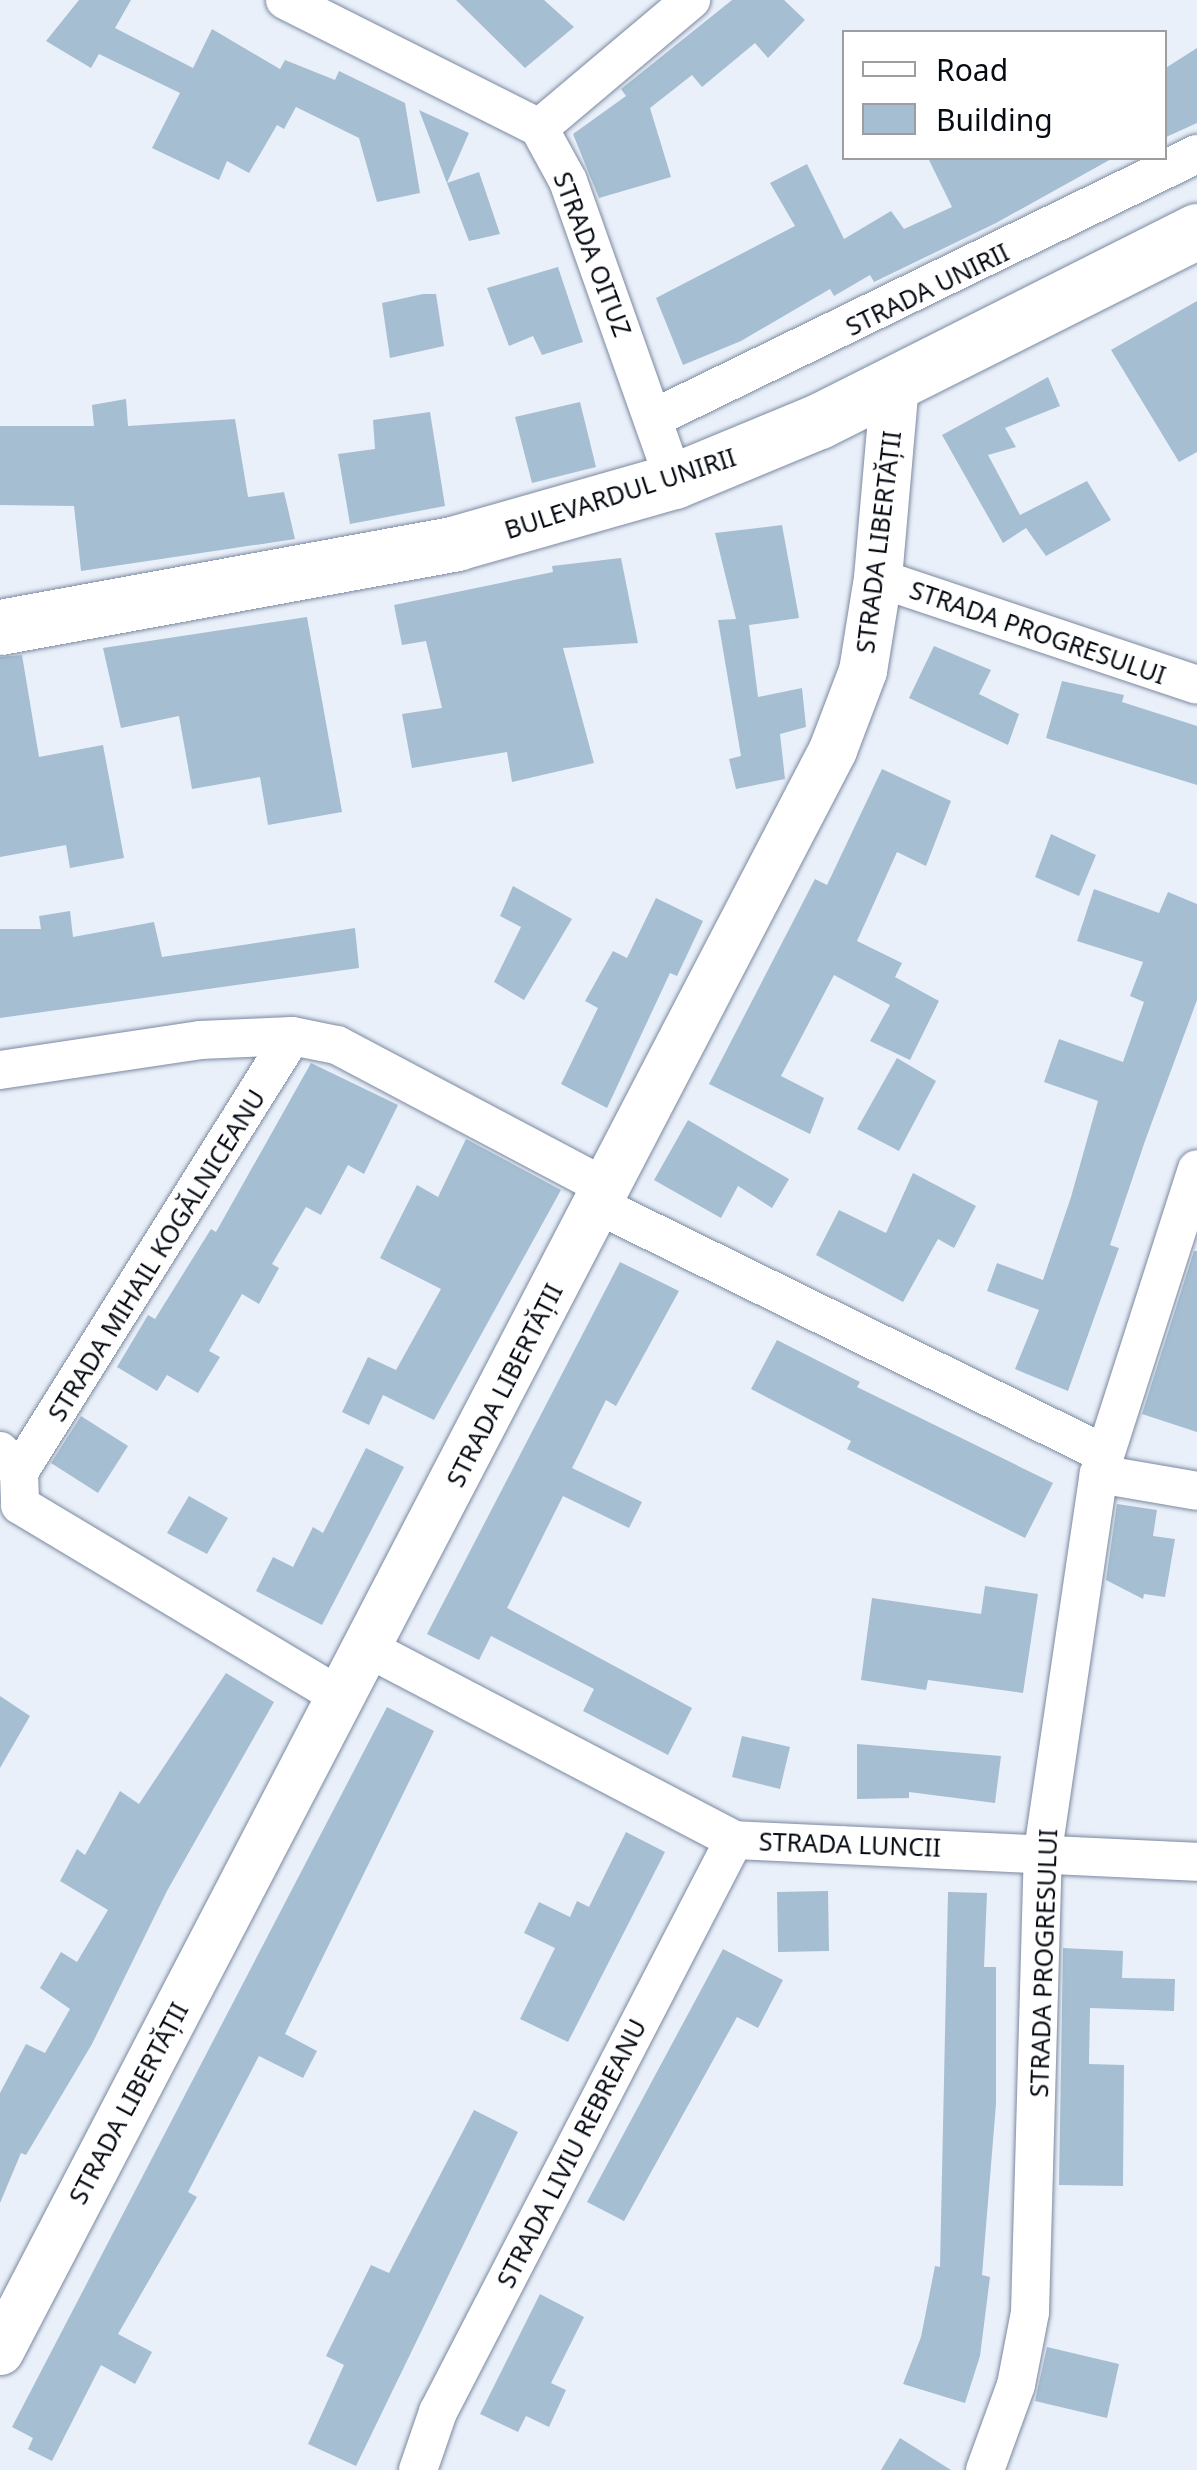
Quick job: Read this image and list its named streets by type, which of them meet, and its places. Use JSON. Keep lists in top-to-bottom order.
{
  "streets": {
    "main road": ["BULEVARDUL UNIRII"],
    "street": [
      "STRADA OITUZ",
      "STRADA UNIRII",
      "STRADA LIBERTĂȚII",
      "STRADA PROGRESULUI",
      "STRADA MIHAIL KOGĂLNICEANU",
      "STRADA LUNCII",
      "STRADA LIVIU REBREANU"
    ]
  },
  "crossings": [
    ["STRADA OITUZ", "STRADA UNIRII"],
    ["STRADA OITUZ", "BULEVARDUL UNIRII"],
    ["BULEVARDUL UNIRII", "STRADA LIBERTĂȚII"],
    ["STRADA LIBERTĂȚII", "STRADA PROGRESULUI"],
    ["STRADA LIBERTĂȚII", "STRADA MIHAIL KOGĂLNICEANU"],
    ["STRADA LIBERTĂȚII", "STRADA LUNCII"],
    ["STRADA PROGRESULUI", "STRADA LUNCII"],
    ["STRADA LUNCII", "STRADA LIVIU REBREANU"]
  ],
  "legend": ["Road", "Building"]
}
